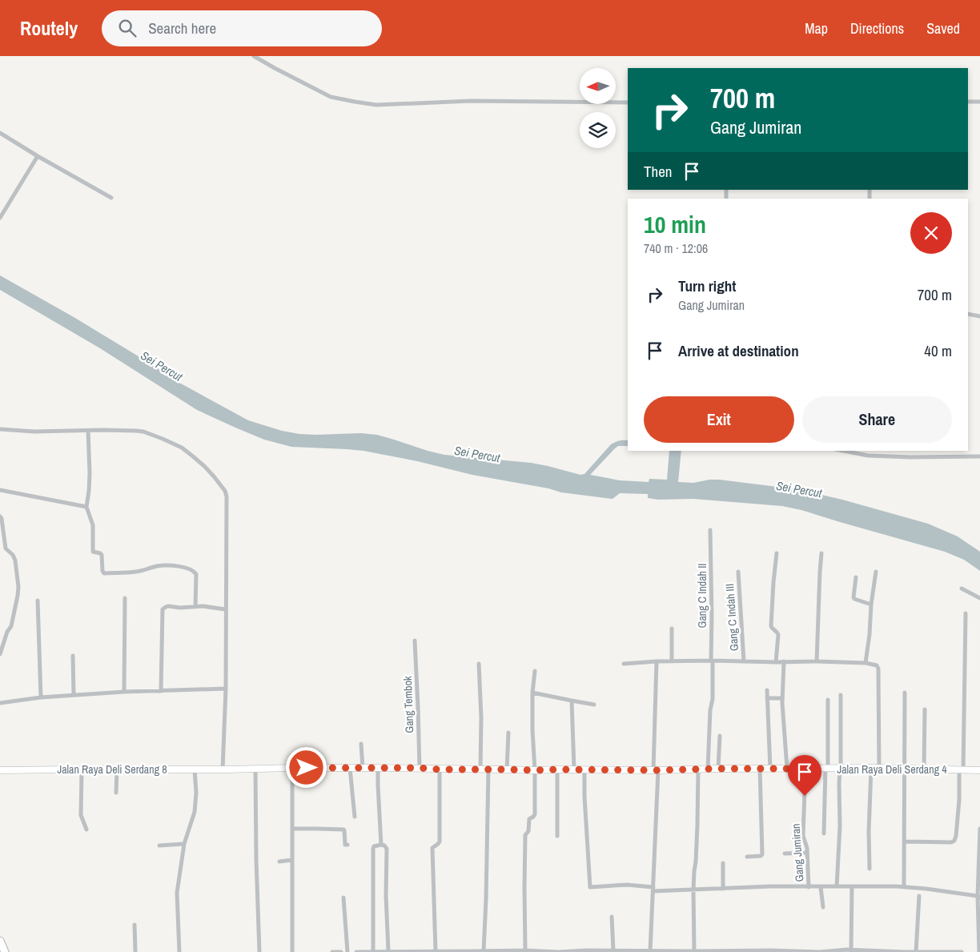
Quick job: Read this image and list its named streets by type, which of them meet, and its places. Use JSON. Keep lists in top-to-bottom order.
{
  "streets": {
    "street": [
      "Gang C Indah II",
      "Gang C Indah III",
      "Gang Tembok",
      "Jalan Raya Deli Serdang 8",
      "Jalan Raya Deli Serdang 4",
      "Gang Jumiran"
    ]
  },
  "crossings": [
    ["Gang C Indah II", "Jalan Raya Deli Serdang 4"],
    ["Gang Tembok", "Jalan Raya Deli Serdang 4"],
    ["Jalan Raya Deli Serdang 8", "Jalan Raya Deli Serdang 4"],
    ["Jalan Raya Deli Serdang 4", "Gang Jumiran"]
  ],
  "water": ["Sei Percut"],
  "north": "left",
  "page": {
    "header": "Routely",
    "search": "Search here",
    "nav": ["Map", "Directions", "Saved"],
    "turn": ["700 m", "Gang Jumiran"],
    "then": "Then",
    "heading": ["10 min", "740 m · 12:06"],
    "list": [
      {
        "name": "Turn right",
        "note": "Gang Jumiran",
        "value": "700 m"
      },
      {
        "name": "Arrive at destination",
        "value": "40 m"
      }
    ],
    "buttons": ["Exit", "Share"]
  }
}
